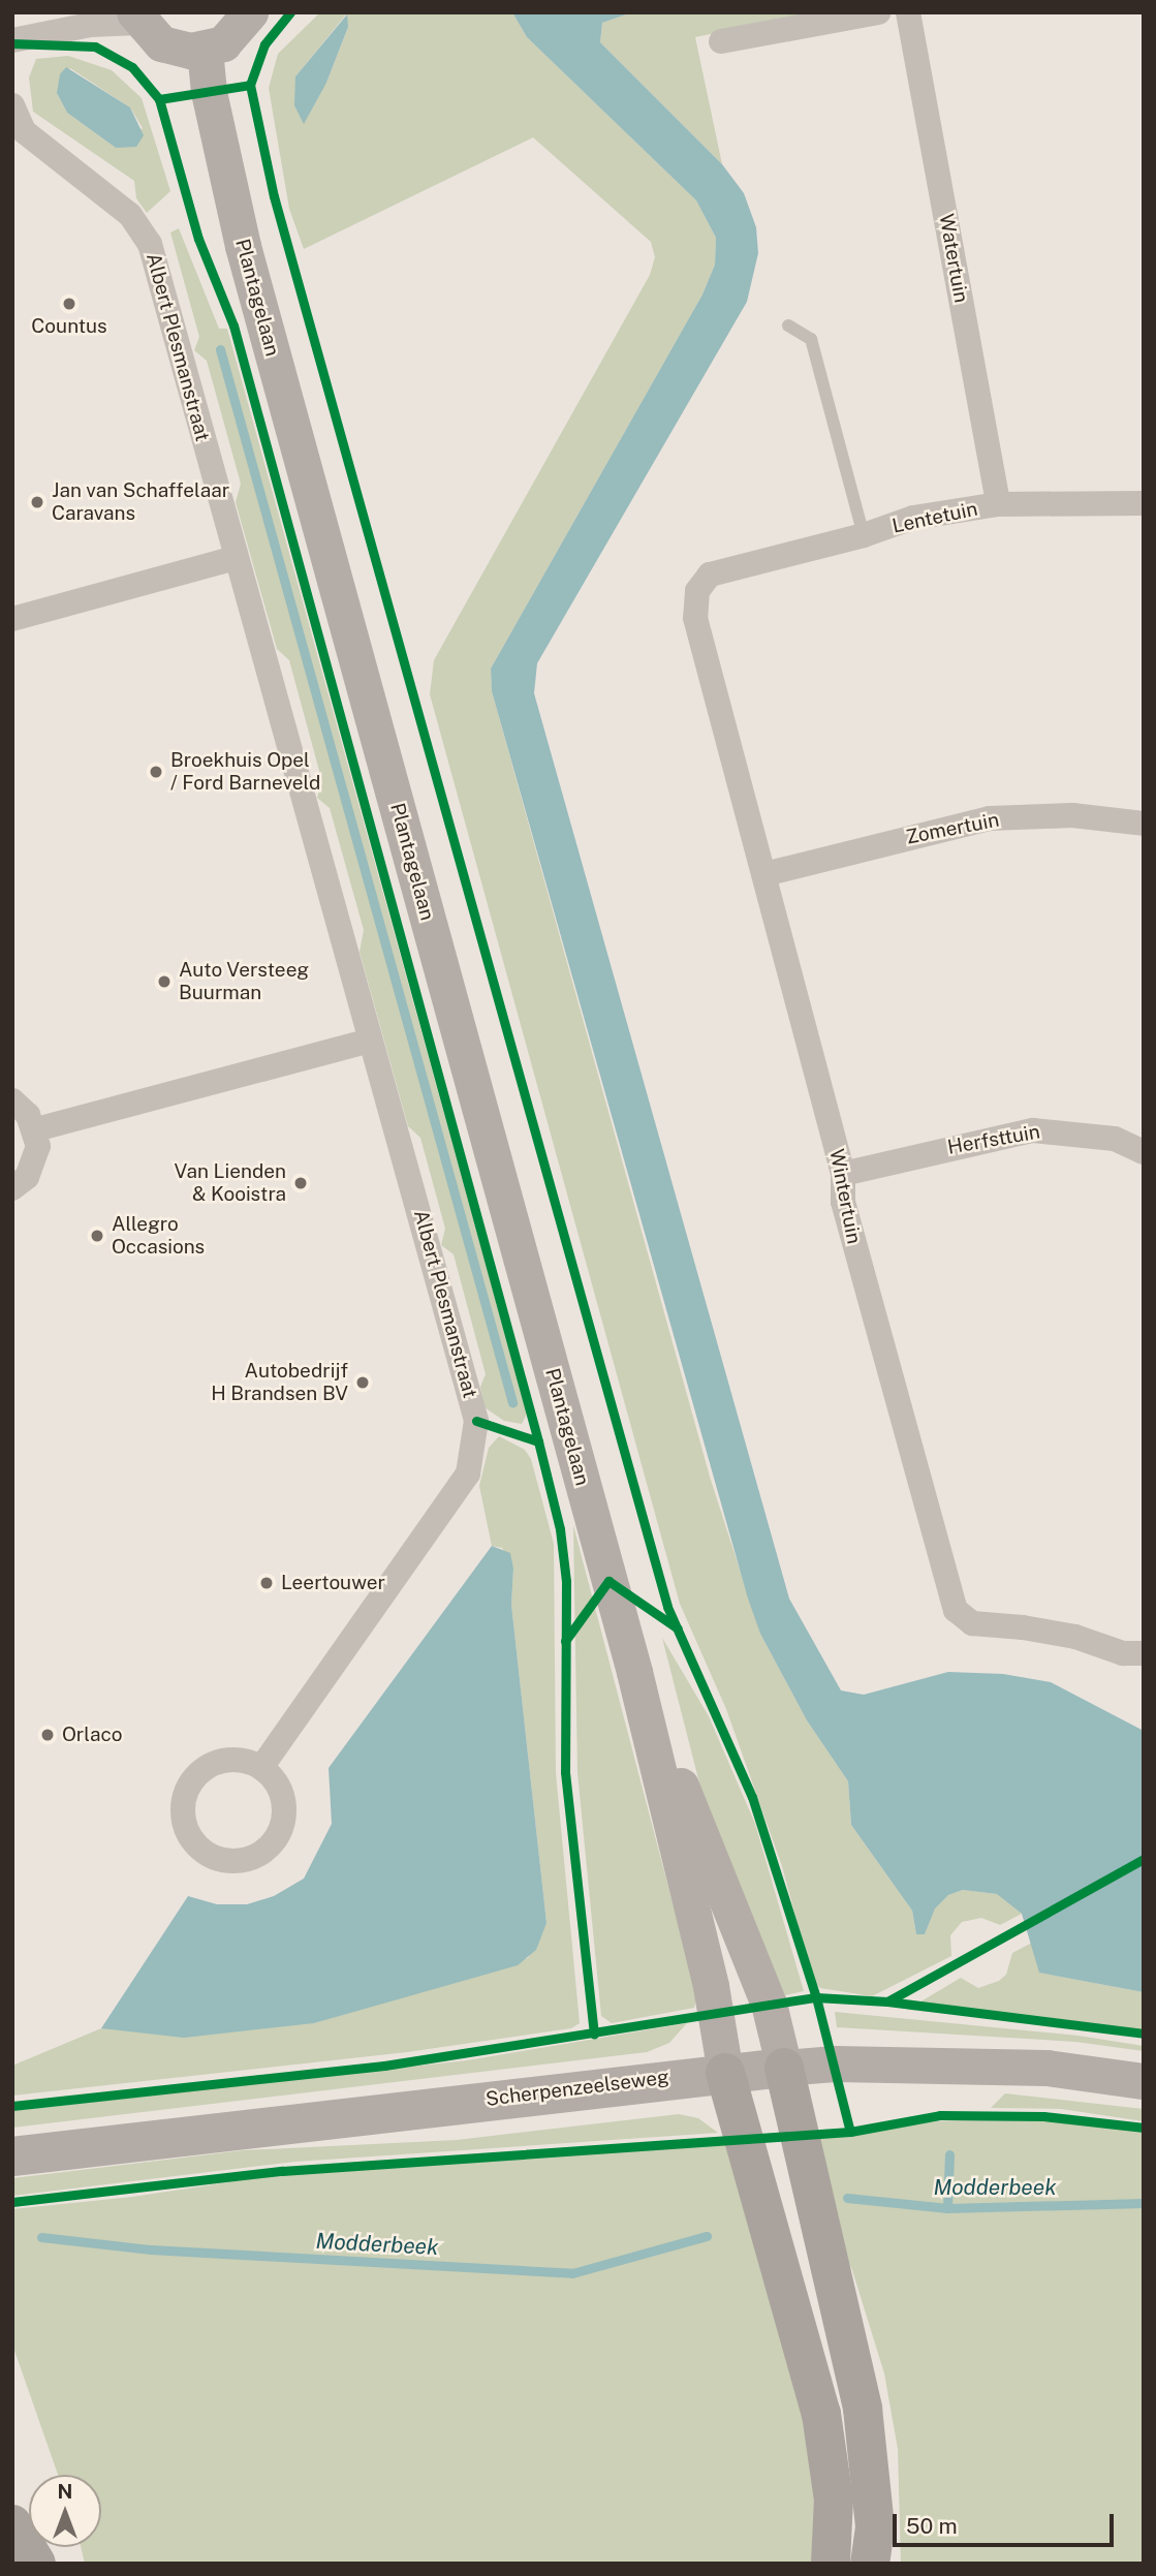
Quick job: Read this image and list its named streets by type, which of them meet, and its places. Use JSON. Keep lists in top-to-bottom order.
{
  "streets": {
    "main road": ["Plantagelaan", "Scherpenzeelseweg"],
    "street": [
      "Watertuin",
      "Albert Plesmanstraat",
      "Lentetuin",
      "Zomertuin",
      "Herfsttuin",
      "Wintertuin"
    ]
  },
  "crossings": [
    ["Watertuin", "Lentetuin"],
    ["Plantagelaan", "Scherpenzeelseweg"],
    ["Lentetuin", "Wintertuin"],
    ["Zomertuin", "Wintertuin"],
    ["Herfsttuin", "Wintertuin"]
  ],
  "water": ["Modderbeek"],
  "places": [
    "Countus",
    "Jan van Schaffelaar Caravans",
    "Broekhuis Opel / Ford Barneveld",
    "Auto Versteeg Buurman",
    "Van Lienden & Kooistra",
    "Allegro Occasions",
    "Autobedrijf H Brandsen BV",
    "Leertouwer",
    "Orlaco"
  ],
  "scale_bar": "50 m",
  "north": "top"
}
